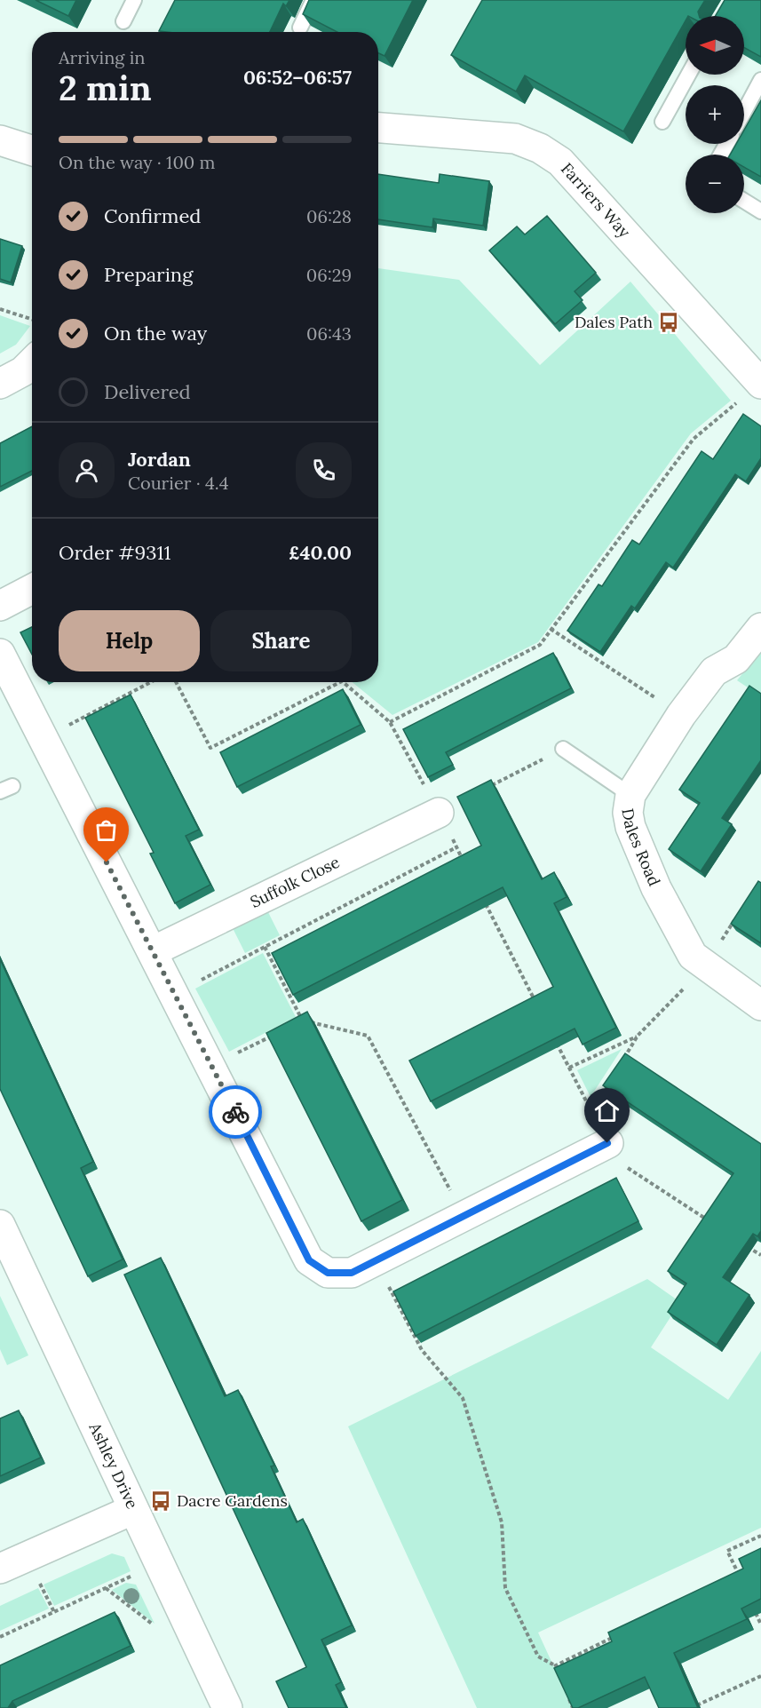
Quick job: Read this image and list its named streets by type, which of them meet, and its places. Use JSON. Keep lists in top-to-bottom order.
{
  "streets": {
    "street": [
      "Farriers Way",
      "Dales Road",
      "Suffolk Close",
      "Ashley Drive"
    ]
  },
  "places": {
    "bus stop": ["Dales Path", "Dacre Gardens"]
  },
  "north": "left",
  "page": {
    "map_buttons": ["+", "−"],
    "heading": ["2 min", "Arriving in", "06:52–06:57"],
    "panel": [
      "Jordan",
      "Courier · 4.4",
      "Order #9311",
      "£40.00"
    ],
    "bar": "On the way · 100 m",
    "list": [
      ["Confirmed", "06:28"],
      ["Preparing", "06:29"],
      ["On the way", "06:43"],
      "Delivered"
    ],
    "buttons": ["Help", "Share"]
  }
}
